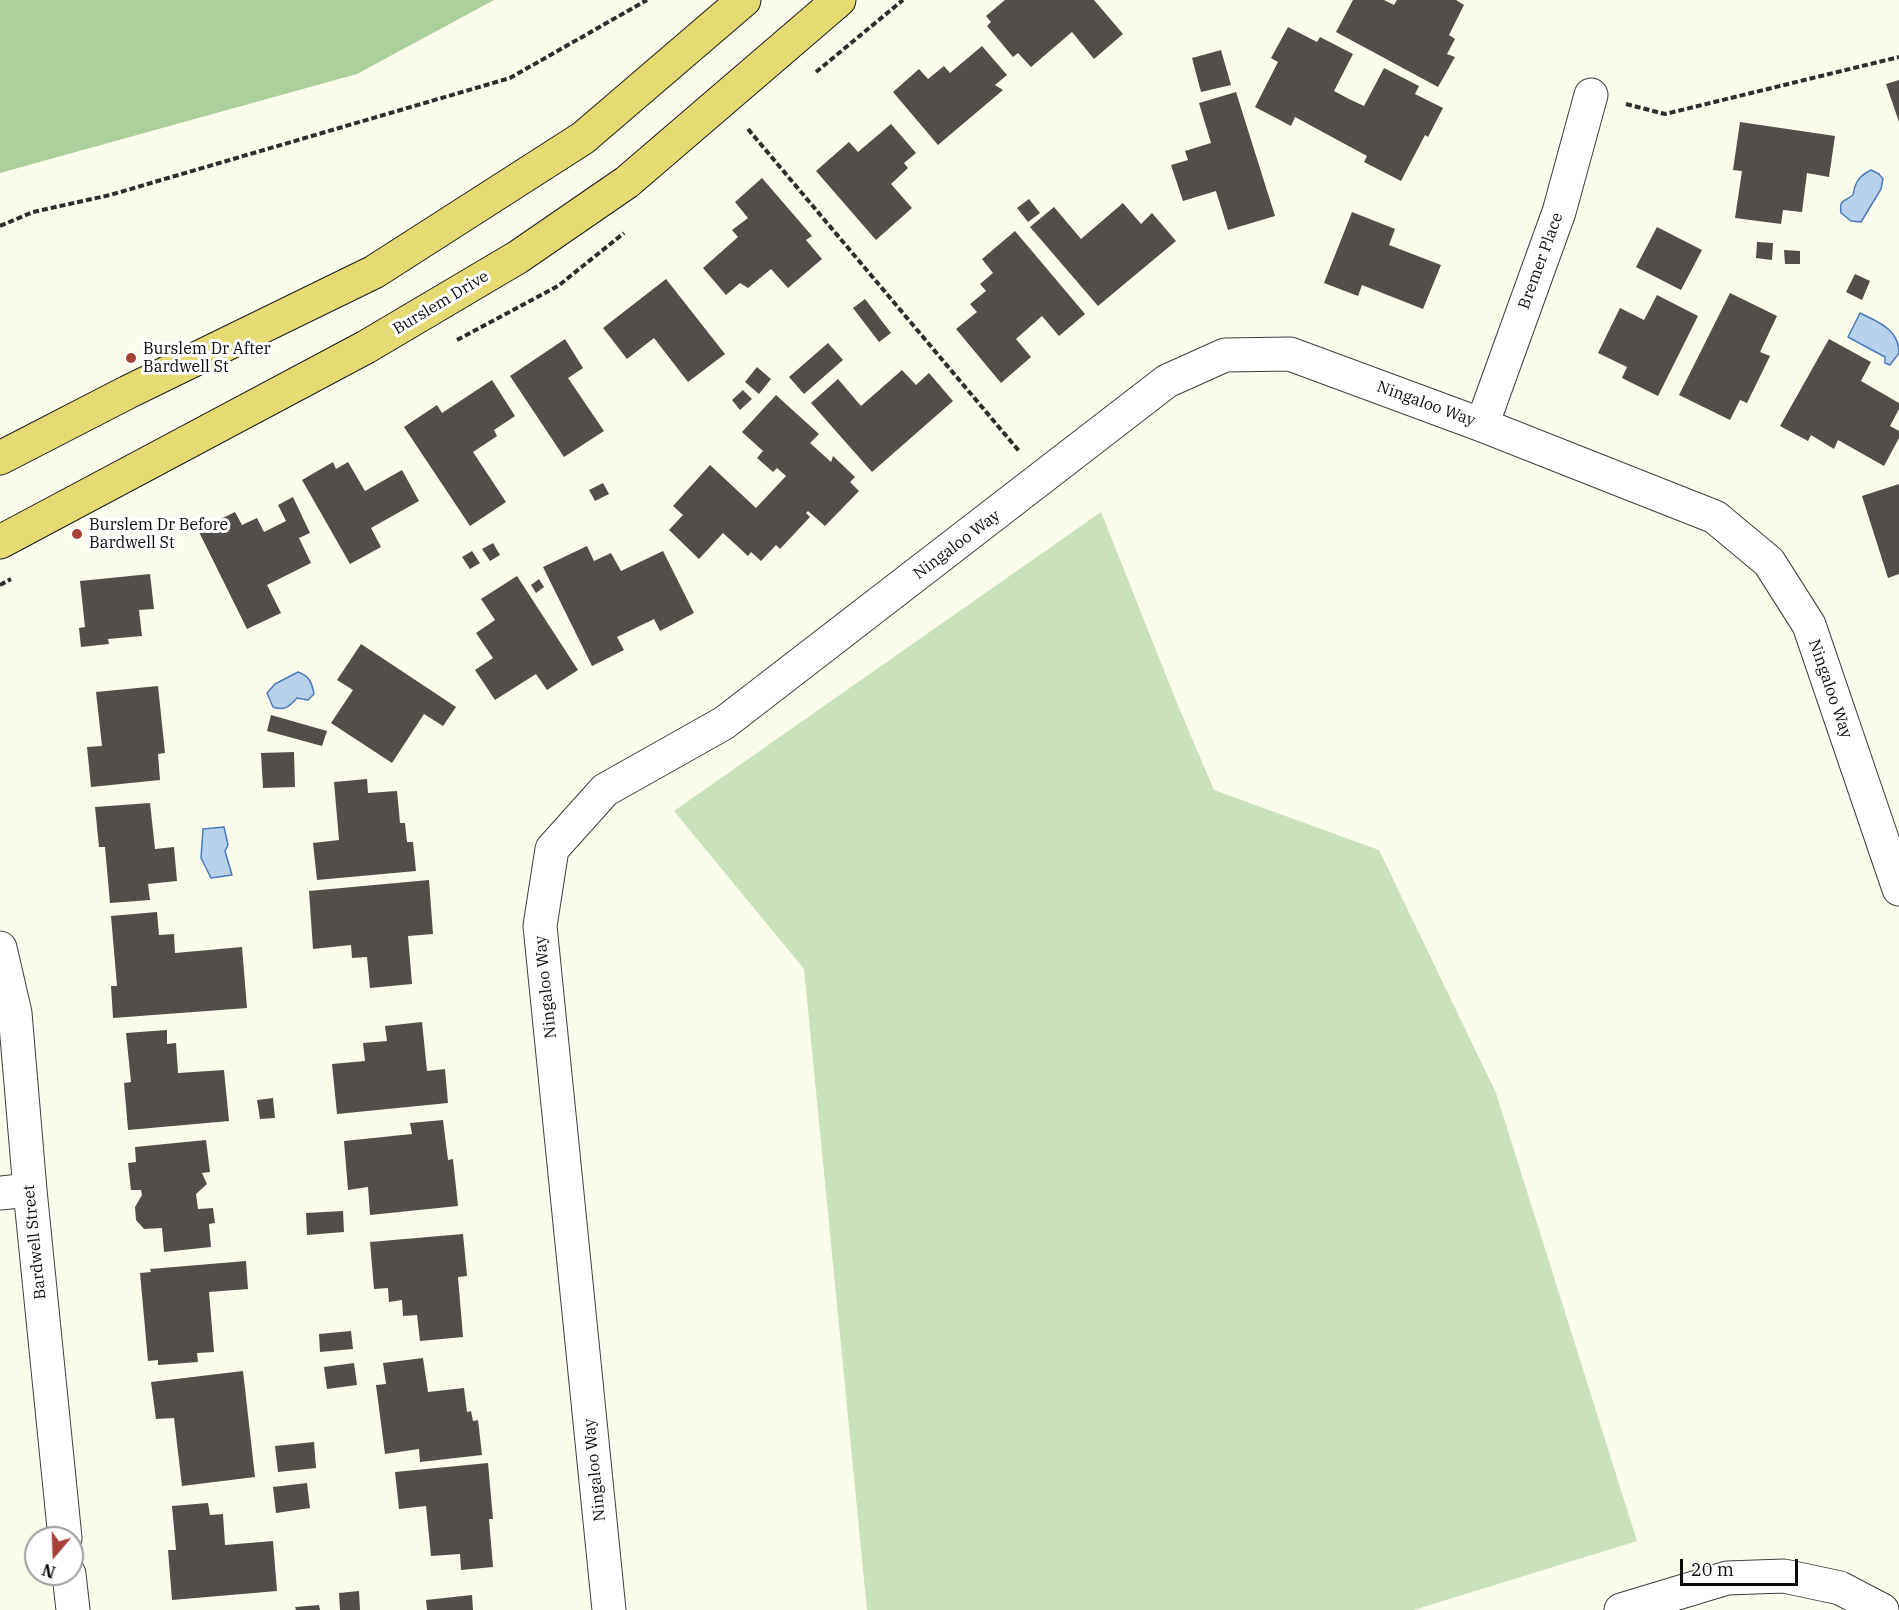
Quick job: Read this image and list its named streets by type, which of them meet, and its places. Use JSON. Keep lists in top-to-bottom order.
{
  "streets": {
    "main road": ["Burslem Drive"],
    "street": ["Bremer Place", "Ningaloo Way", "Bardwell Street"]
  },
  "crossings": [
    ["Bremer Place", "Ningaloo Way"]
  ],
  "places": ["Burslem Dr After Bardwell St", "Burslem Dr Before Bardwell St"],
  "scale_bar": "20 m",
  "north": "bottom"
}
